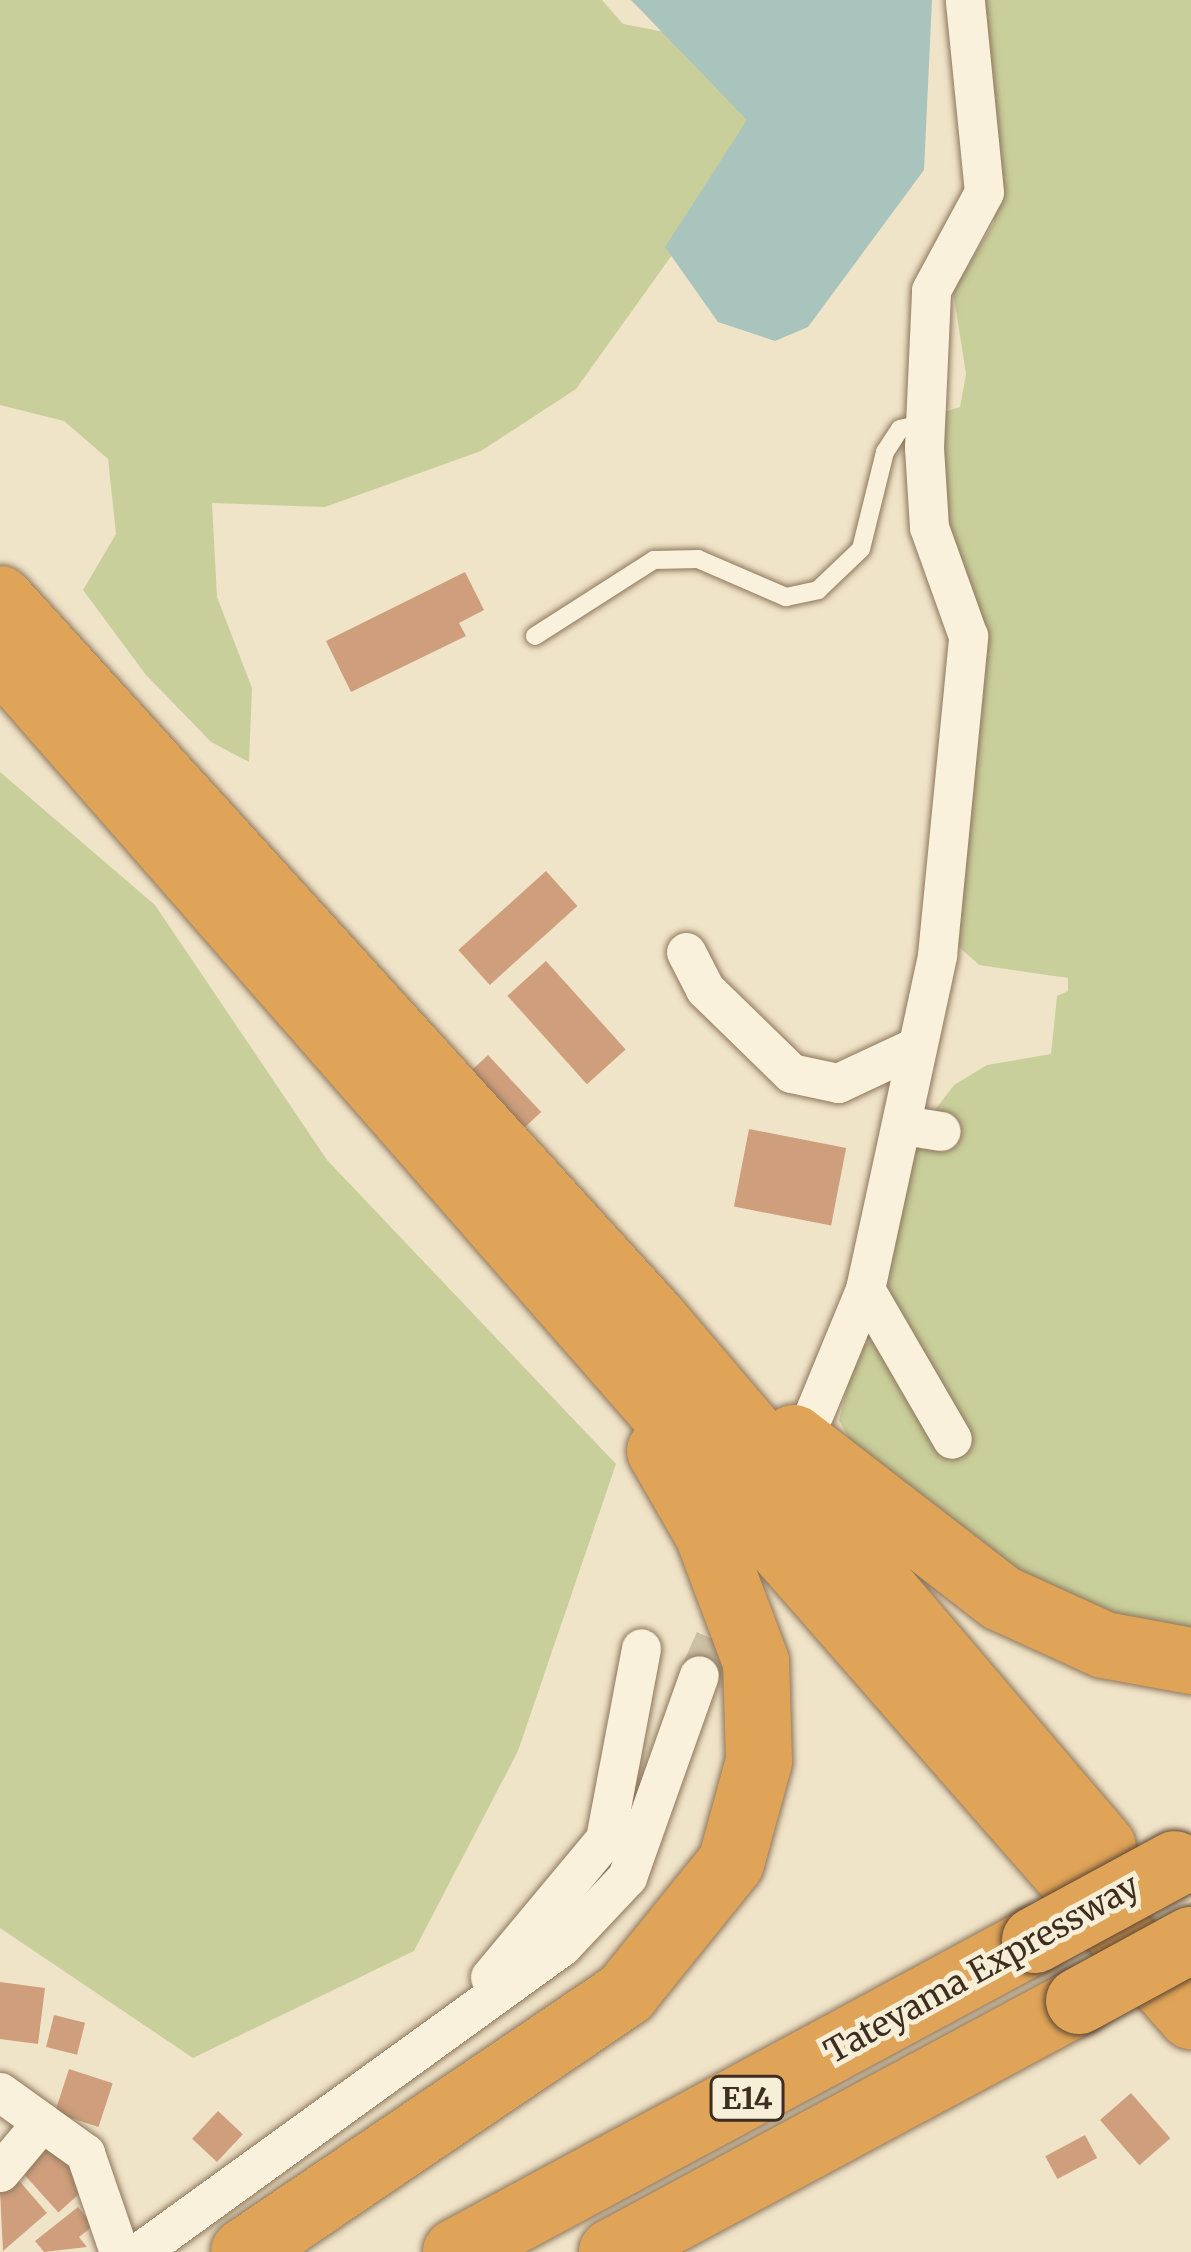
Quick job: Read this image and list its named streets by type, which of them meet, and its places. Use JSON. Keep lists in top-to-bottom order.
{
  "streets": {
    "highway": ["Tateyama Expressway", "E14"]
  }
}
